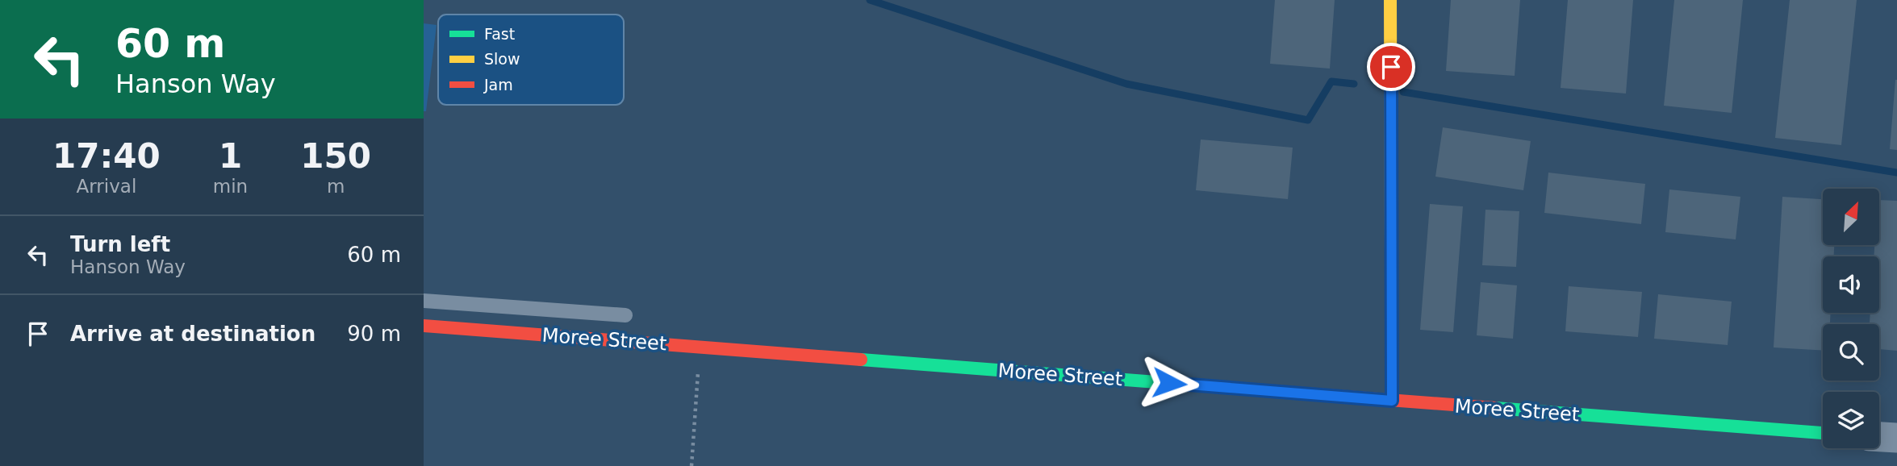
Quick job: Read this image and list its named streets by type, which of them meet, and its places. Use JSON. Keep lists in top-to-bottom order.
{
  "streets": {
    "street": ["Moree Street"]
  },
  "legend": ["Fast", "Slow", "Jam"],
  "north": "top right",
  "page": {
    "turn": ["60 m", "Hanson Way"],
    "eta": [
      "17:40",
      "Arrival",
      "1",
      "min",
      "150",
      "m"
    ],
    "list": [
      {
        "name": "Turn left",
        "note": "Hanson Way",
        "value": "60 m"
      },
      {
        "name": "Arrive at destination",
        "value": "90 m"
      }
    ]
  }
}
